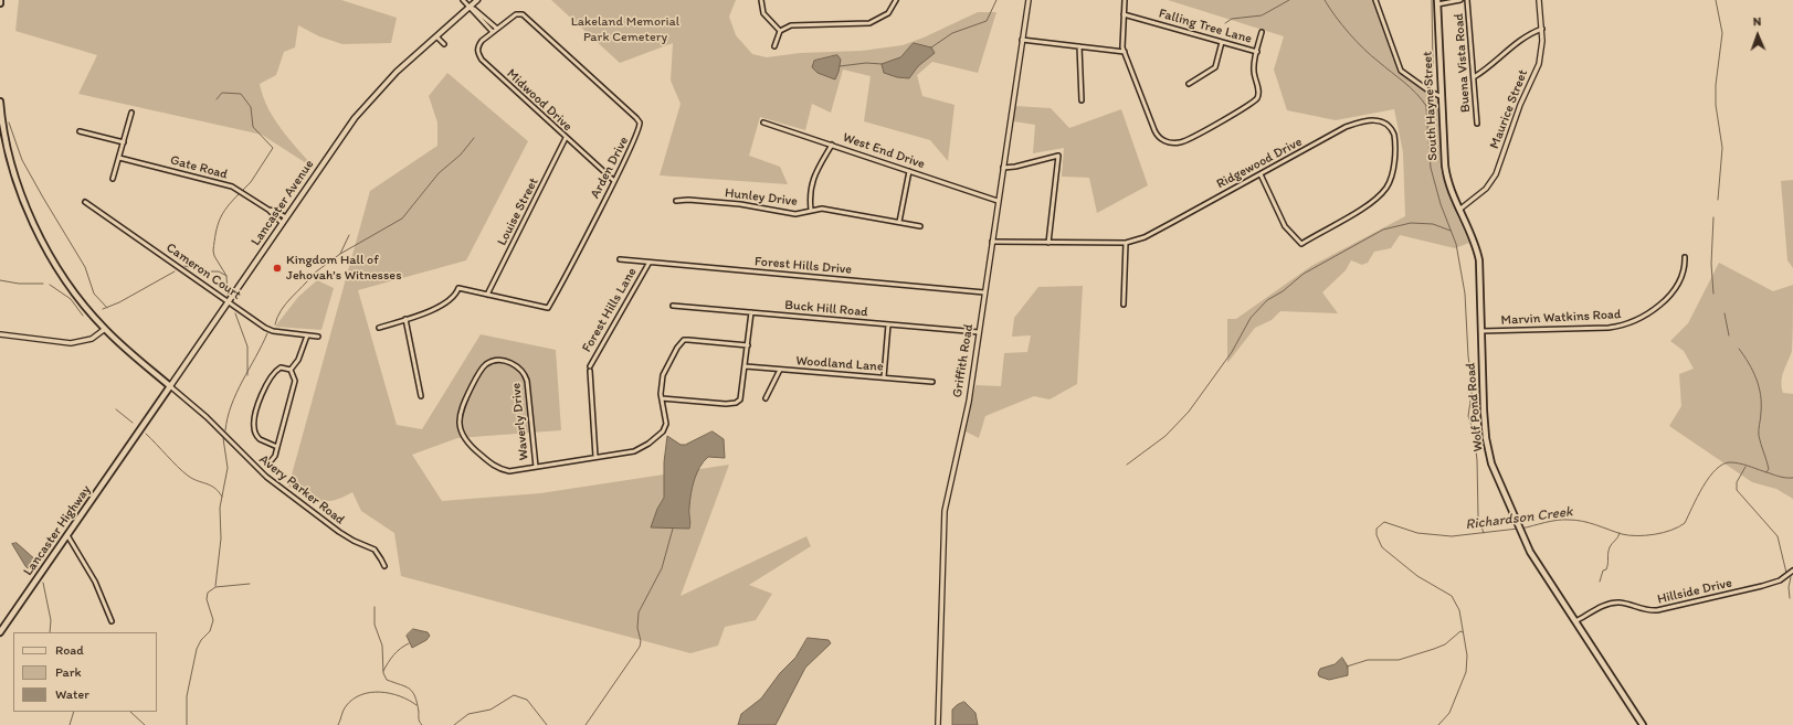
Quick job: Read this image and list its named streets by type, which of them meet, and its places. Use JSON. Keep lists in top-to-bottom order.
{
  "streets": {
    "main road": [
      "South Hayne Street",
      "Lancaster Avenue",
      "Wolf Pond Road",
      "Lancaster Highway"
    ],
    "street": [
      "Falling Tree Lane",
      "Buena Vista Road",
      "Midwood Drive",
      "Maurice Street",
      "West End Drive",
      "Ridgewood Drive",
      "Gate Road",
      "Arden Drive",
      "Hunley Drive",
      "Louise Street",
      "Forest Hills Drive",
      "Cameron Court",
      "Buck Hill Road",
      "Forest Hills Lane",
      "Marvin Watkins Road",
      "Griffith Road",
      "Woodland Lane",
      "Waverly Drive",
      "Avery Parker Road",
      "Hillside Drive"
    ]
  },
  "crossings": [
    ["Midwood Drive", "Arden Drive"],
    ["Midwood Drive", "Louise Street"],
    ["South Hayne Street", "Maurice Street"],
    ["South Hayne Street", "Wolf Pond Road"],
    ["Maurice Street", "Wolf Pond Road"],
    ["West End Drive", "Griffith Road"],
    ["Ridgewood Drive", "Griffith Road"],
    ["Gate Road", "Lancaster Avenue"],
    ["Arden Drive", "Louise Street"],
    ["Lancaster Avenue", "Cameron Court"],
    ["Lancaster Avenue", "Avery Parker Road"],
    ["Lancaster Avenue", "Lancaster Highway"],
    ["Forest Hills Drive", "Forest Hills Lane"],
    ["Forest Hills Drive", "Griffith Road"],
    ["Buck Hill Road", "Griffith Road"],
    ["Marvin Watkins Road", "Wolf Pond Road"],
    ["Wolf Pond Road", "Hillside Drive"]
  ],
  "water": ["Richardson Creek"],
  "parks": ["Lakeland Memorial Park Cemetery"],
  "places": ["Kingdom Hall of Jehovah’s Witnesses"],
  "legend": ["Road", "Park", "Water"],
  "north": "top"
}
